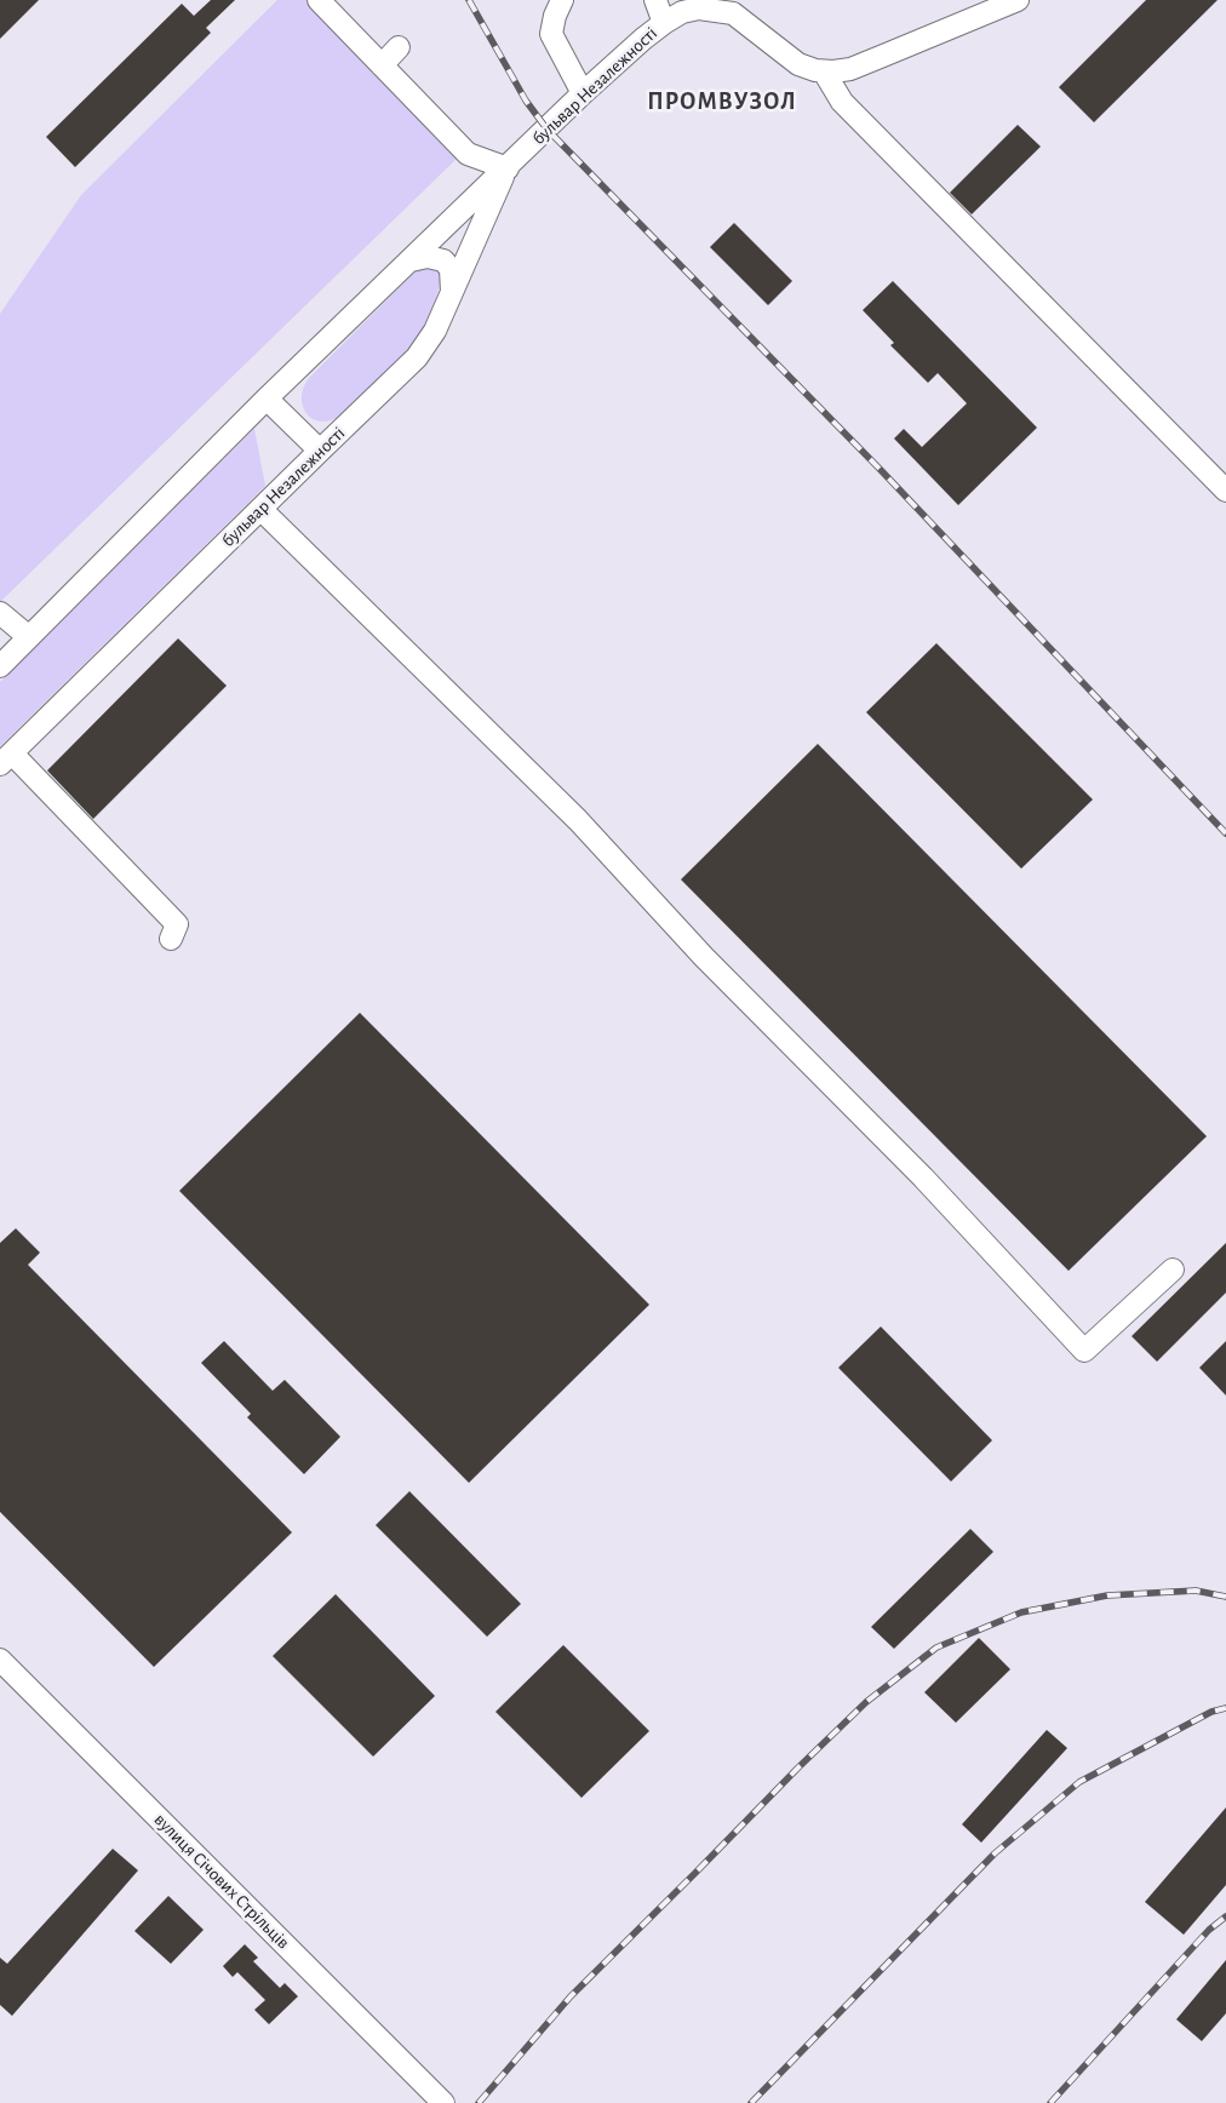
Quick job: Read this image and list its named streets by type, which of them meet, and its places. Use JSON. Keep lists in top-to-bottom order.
{
  "streets": {
    "street": ["бульвар Незалежності", "вулиця Січових Стрільців"]
  },
  "districts": ["ПРОМВУЗОЛ"]
}
